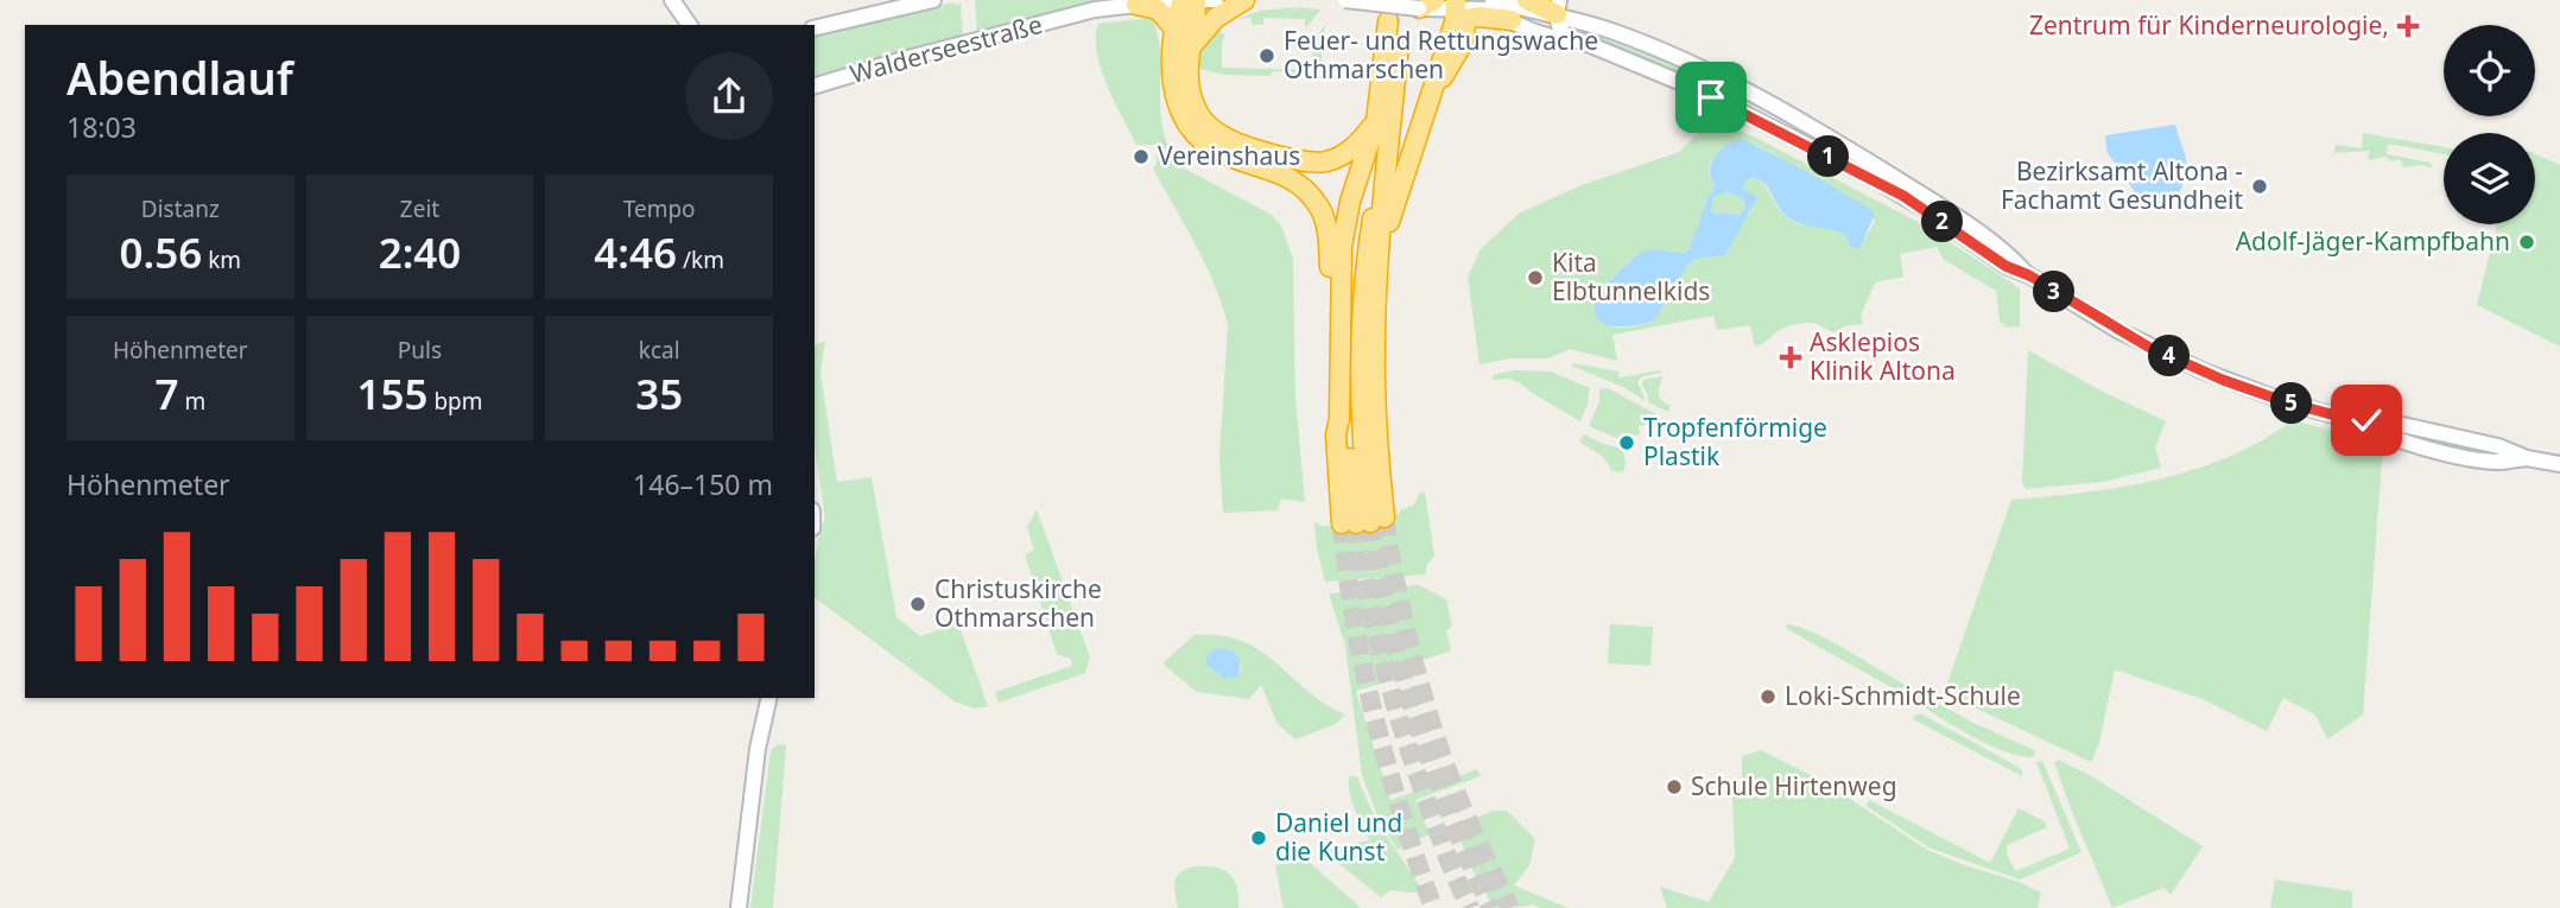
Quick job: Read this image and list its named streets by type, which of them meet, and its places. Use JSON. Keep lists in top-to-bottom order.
{
  "streets": {
    "main road": ["Walderseestraße"]
  },
  "places": {
    "health": ["Zentrum für Kinderneurologie,", "Asklepios Klinik Altona"],
    "other": [
      "Feuer- und Rettungswache Othmarschen",
      "Vereinshaus",
      "Bezirksamt Altona - Fachamt Gesundheit",
      "Adolf-Jäger-Kampfbahn",
      "Kita Elbtunnelkids",
      "Tropfenförmige Plastik",
      "Christuskirche Othmarschen",
      "Loki-Schmidt-Schule",
      "Schule Hirtenweg",
      "Daniel und die Kunst"
    ]
  },
  "page": {
    "heading": ["Abendlauf", "18:03"],
    "pins": [
      "1",
      "2",
      "3",
      "4",
      "5"
    ],
    "stats": [
      ["Distanz", "0.56 km"],
      ["Zeit", "2:40"],
      ["Tempo", "4:46 /km"],
      ["Höhenmeter", "7 m"],
      ["Puls", "155 bpm"],
      ["kcal", "35"]
    ],
    "chart": ["Höhenmeter", "146–150 m"]
  }
}
